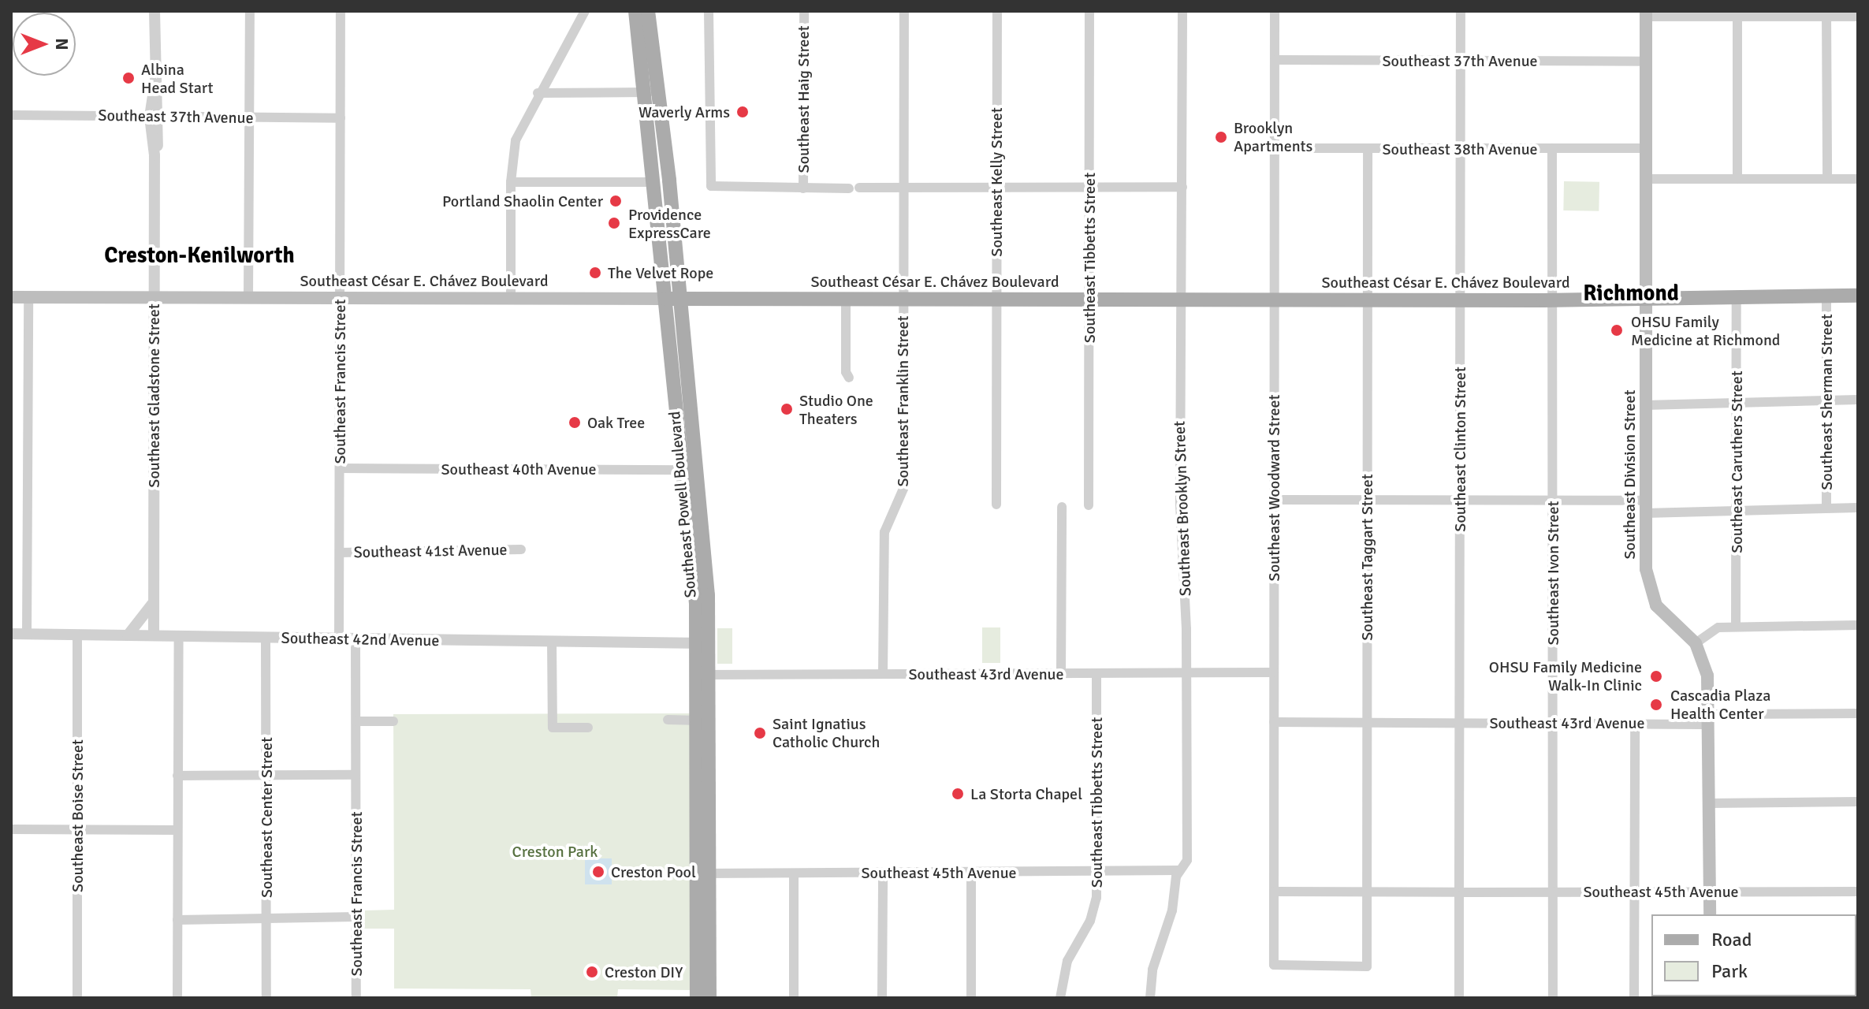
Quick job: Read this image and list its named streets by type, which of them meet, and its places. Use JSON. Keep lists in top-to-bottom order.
{
  "streets": {
    "main road": ["Southeast César E. Chávez Boulevard", "Southeast Division Street", "Southeast Powell Boulevard"],
    "street": [
      "Southeast 37th Avenue",
      "Southeast Haig Street",
      "Southeast 38th Avenue",
      "Southeast Kelly Street",
      "Southeast Tibbetts Street",
      "Southeast Francis Street",
      "Southeast Gladstone Street",
      "Southeast Franklin Street",
      "Southeast Sherman Street",
      "Southeast Clinton Street",
      "Southeast Caruthers Street",
      "Southeast 40th Avenue",
      "Southeast Woodward Street",
      "Southeast Brooklyn Street",
      "Southeast 41st Avenue",
      "Southeast Taggart Street",
      "Southeast Ivon Street",
      "Southeast 42nd Avenue",
      "Southeast 43rd Avenue",
      "Southeast Boise Street",
      "Southeast Center Street",
      "Southeast 45th Avenue"
    ]
  },
  "crossings": [
    ["Southeast 37th Avenue", "Southeast Francis Street"],
    ["Southeast 37th Avenue", "Southeast Gladstone Street"],
    ["Southeast 37th Avenue", "Southeast Clinton Street"],
    ["Southeast 37th Avenue", "Southeast Division Street"],
    ["Southeast 37th Avenue", "Southeast Woodward Street"],
    ["Southeast 38th Avenue", "Southeast Clinton Street"],
    ["Southeast 38th Avenue", "Southeast Division Street"],
    ["Southeast 38th Avenue", "Southeast Woodward Street"],
    ["Southeast 38th Avenue", "Southeast Taggart Street"],
    ["Southeast 38th Avenue", "Southeast Ivon Street"],
    ["Southeast Kelly Street", "Southeast César E. Chávez Boulevard"],
    ["Southeast Tibbetts Street", "Southeast César E. Chávez Boulevard"],
    ["Southeast Tibbetts Street", "Southeast 43rd Avenue"],
    ["Southeast Tibbetts Street", "Southeast 45th Avenue"],
    ["Southeast César E. Chávez Boulevard", "Southeast Francis Street"],
    ["Southeast César E. Chávez Boulevard", "Southeast Gladstone Street"],
    ["Southeast César E. Chávez Boulevard", "Southeast Franklin Street"],
    ["Southeast César E. Chávez Boulevard", "Southeast Sherman Street"],
    ["Southeast César E. Chávez Boulevard", "Southeast Clinton Street"],
    ["Southeast César E. Chávez Boulevard", "Southeast Caruthers Street"],
    ["Southeast César E. Chávez Boulevard", "Southeast Division Street"],
    ["Southeast César E. Chávez Boulevard", "Southeast Woodward Street"],
    ["Southeast César E. Chávez Boulevard", "Southeast Powell Boulevard"],
    ["Southeast César E. Chávez Boulevard", "Southeast Brooklyn Street"],
    ["Southeast César E. Chávez Boulevard", "Southeast Taggart Street"],
    ["Southeast César E. Chávez Boulevard", "Southeast Ivon Street"],
    ["Southeast Francis Street", "Southeast 40th Avenue"],
    ["Southeast Francis Street", "Southeast 41st Avenue"],
    ["Southeast Francis Street", "Southeast 42nd Avenue"],
    ["Southeast Gladstone Street", "Southeast 42nd Avenue"],
    ["Southeast Franklin Street", "Southeast 43rd Avenue"],
    ["Southeast Clinton Street", "Southeast 43rd Avenue"],
    ["Southeast Clinton Street", "Southeast 45th Avenue"],
    ["Southeast 40th Avenue", "Southeast Powell Boulevard"],
    ["Southeast Division Street", "Southeast 43rd Avenue"],
    ["Southeast Division Street", "Southeast 45th Avenue"],
    ["Southeast Woodward Street", "Southeast Taggart Street"],
    ["Southeast Woodward Street", "Southeast 43rd Avenue"],
    ["Southeast Woodward Street", "Southeast 45th Avenue"],
    ["Southeast Powell Boulevard", "Southeast 42nd Avenue"],
    ["Southeast Powell Boulevard", "Southeast 43rd Avenue"],
    ["Southeast Powell Boulevard", "Southeast 45th Avenue"],
    ["Southeast Brooklyn Street", "Southeast 43rd Avenue"],
    ["Southeast Brooklyn Street", "Southeast 45th Avenue"],
    ["Southeast Taggart Street", "Southeast 43rd Avenue"],
    ["Southeast Taggart Street", "Southeast 45th Avenue"],
    ["Southeast Ivon Street", "Southeast 43rd Avenue"],
    ["Southeast Ivon Street", "Southeast 45th Avenue"],
    ["Southeast 42nd Avenue", "Southeast Boise Street"],
    ["Southeast 42nd Avenue", "Southeast Center Street"]
  ],
  "districts": ["Creston-Kenilworth", "Richmond"],
  "parks": ["Creston Park"],
  "places": [
    "Albina Head Start",
    "Waverly Arms",
    "Brooklyn Apartments",
    "Portland Shaolin Center",
    "Providence ExpressCare",
    "The Velvet Rope",
    "OHSU Family Medicine at Richmond",
    "Studio One Theaters",
    "Oak Tree",
    "OHSU Family Medicine Walk-In Clinic",
    "Cascadia Plaza Health Center",
    "Saint Ignatius Catholic Church",
    "La Storta Chapel",
    "Creston Pool",
    "Creston DIY"
  ],
  "legend": ["Road", "Park"],
  "north": "right"
}
